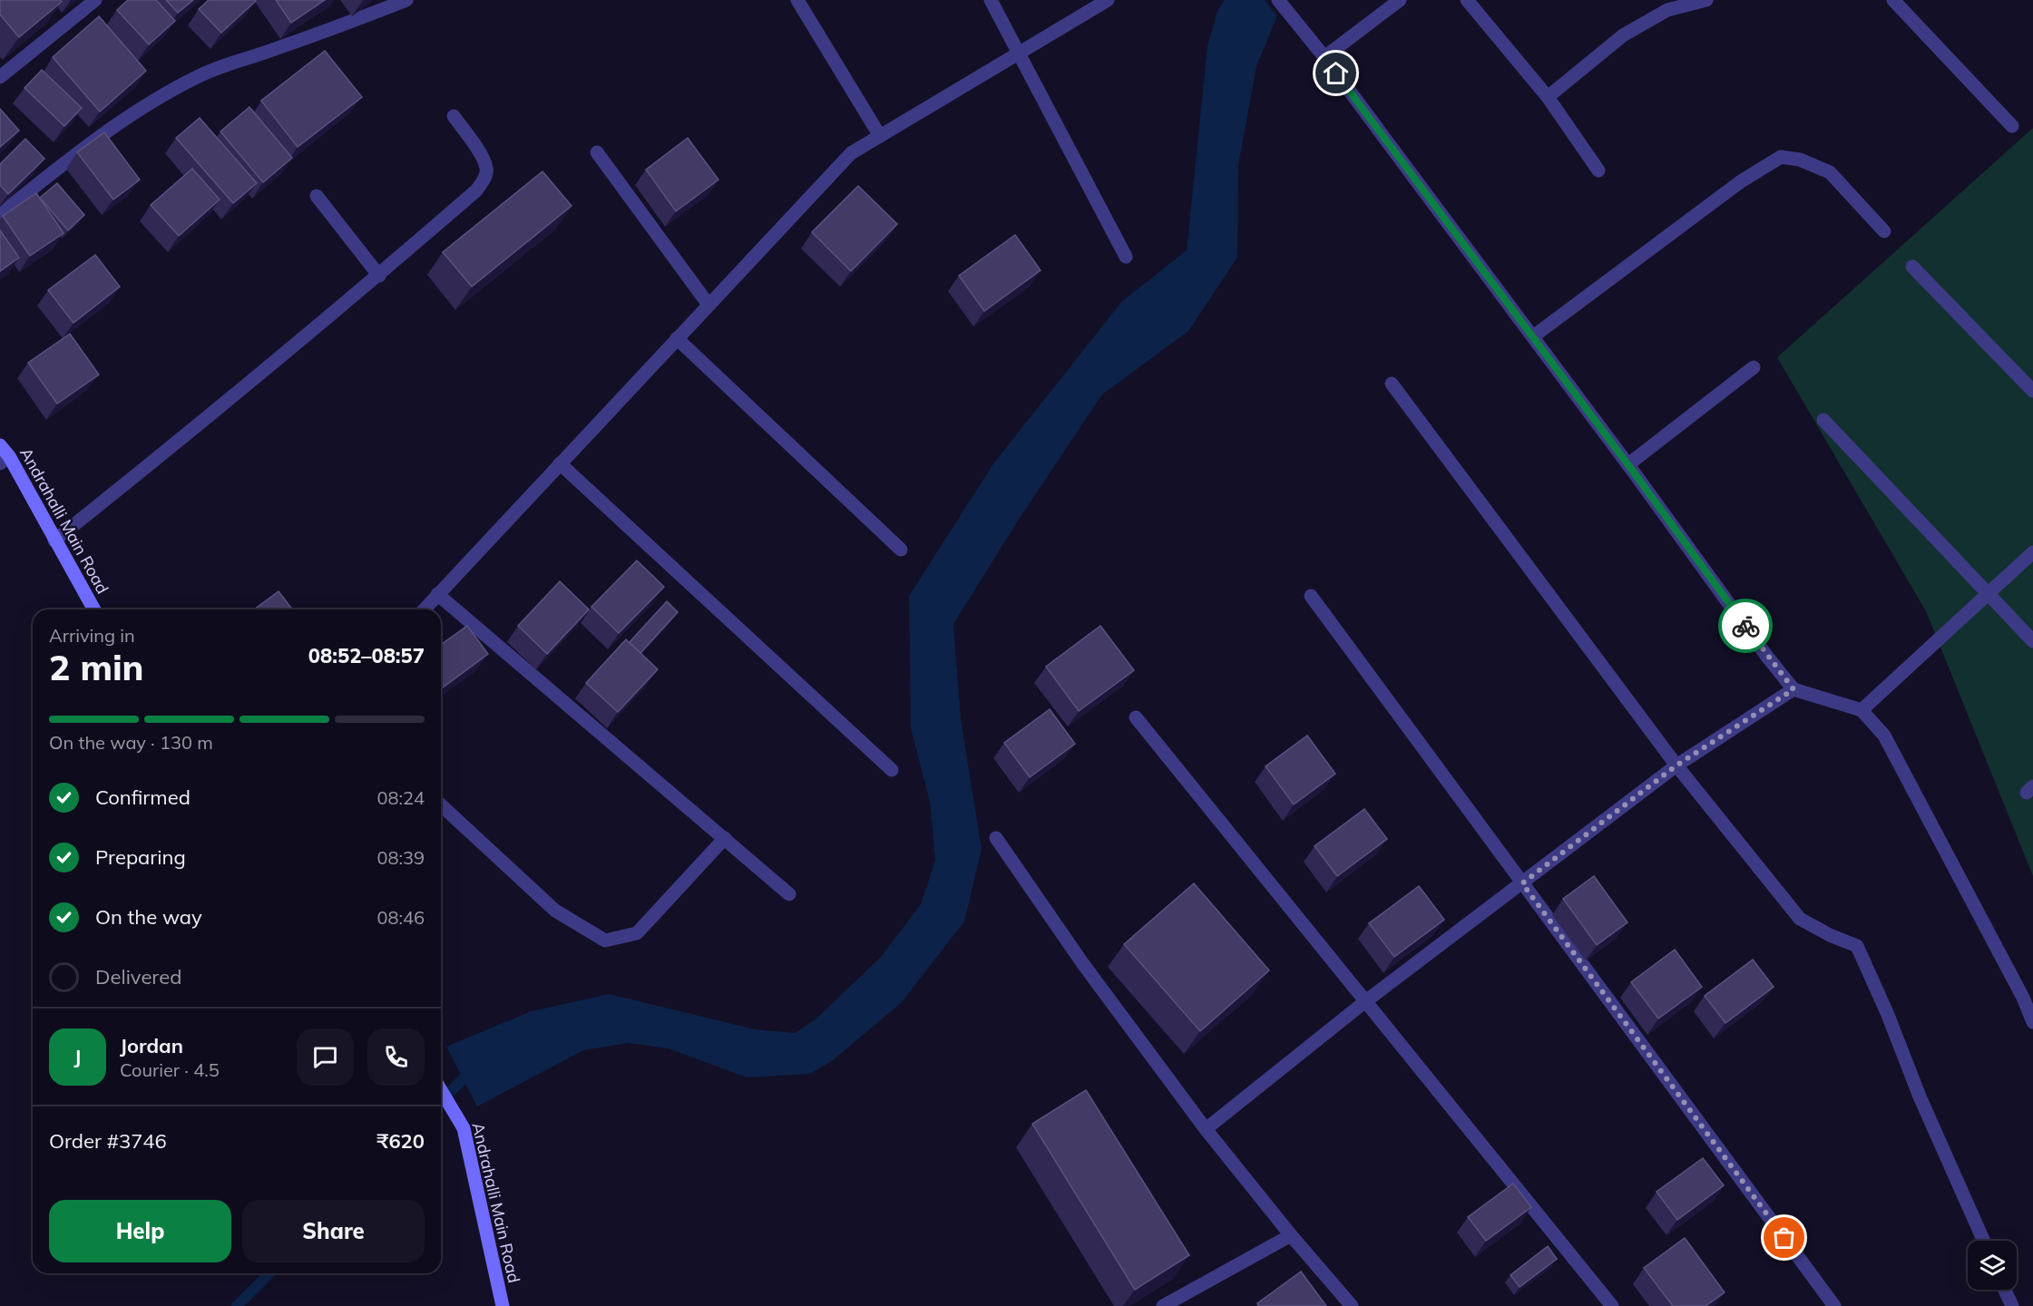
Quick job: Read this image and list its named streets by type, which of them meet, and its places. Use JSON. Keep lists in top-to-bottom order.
{
  "streets": {
    "main road": ["Andrahalli Main Road"]
  },
  "page": {
    "heading": ["2 min", "Arriving in", "08:52–08:57"],
    "panel": [
      "Jordan",
      "Courier · 4.5",
      "Order #3746",
      "₹620"
    ],
    "bar": "On the way · 130 m",
    "list": [
      ["Confirmed", "08:24"],
      ["Preparing", "08:39"],
      ["On the way", "08:46"],
      "Delivered"
    ],
    "round": "J",
    "buttons": ["Help", "Share"]
  }
}
